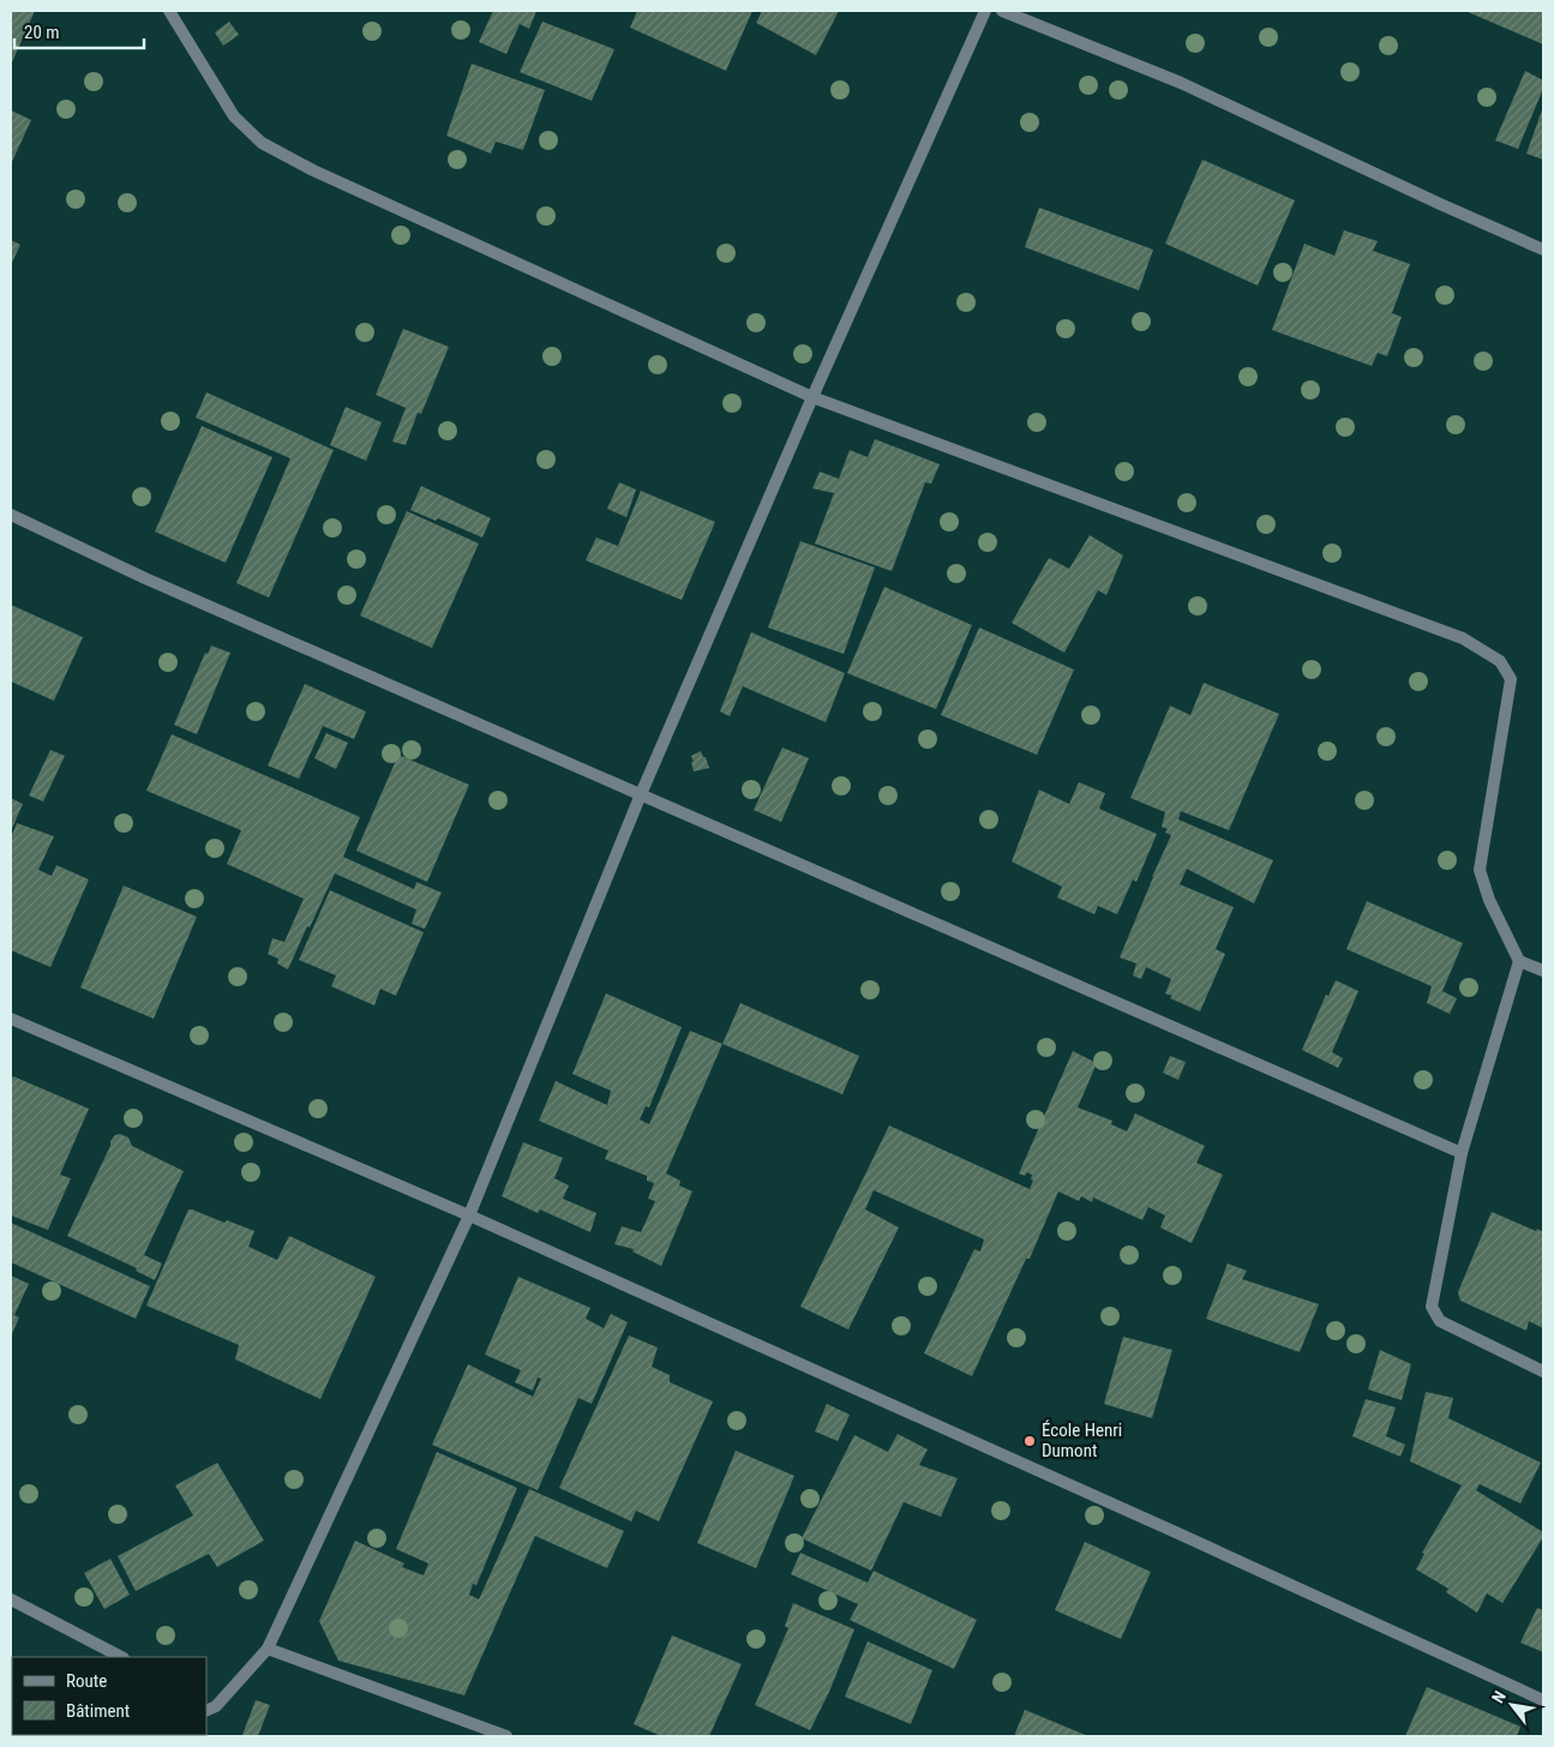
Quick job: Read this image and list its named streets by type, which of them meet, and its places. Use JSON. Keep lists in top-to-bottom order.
{
  "places": ["École Henri Dumont"],
  "legend": ["Route", "Bâtiment"],
  "scale_bar": "20 m",
  "north": "top left"
}
